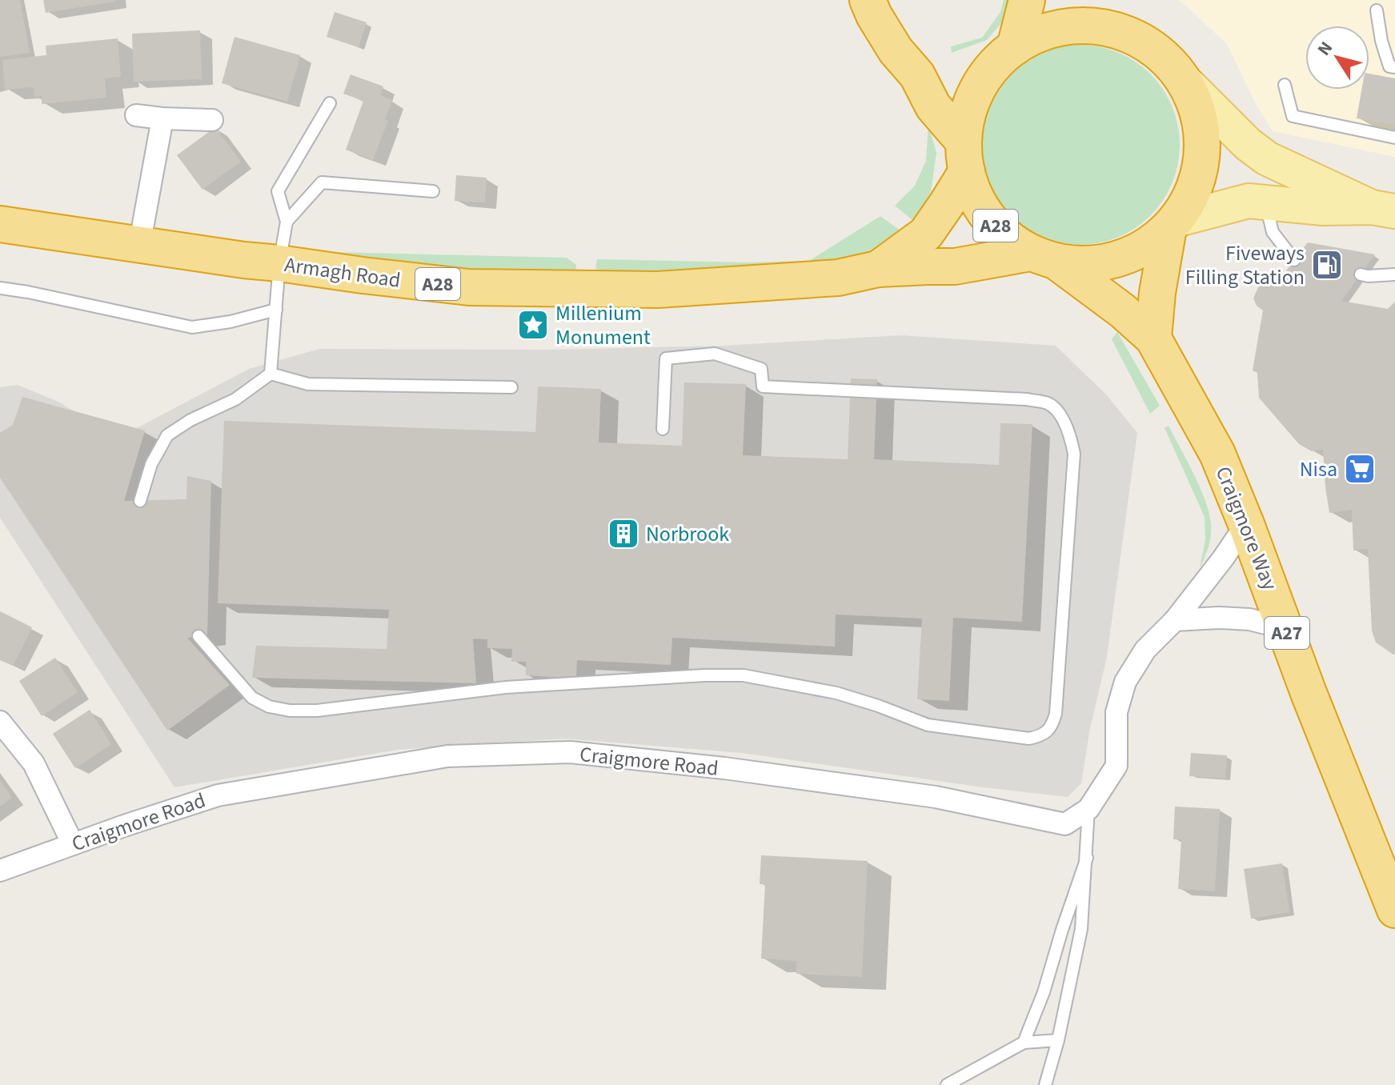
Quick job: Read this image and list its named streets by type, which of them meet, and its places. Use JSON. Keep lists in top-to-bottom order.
{
  "streets": {
    "highway": [
      "A28",
      "Armagh Road",
      "Craigmore Way",
      "A27"
    ],
    "street": ["Craigmore Road"]
  },
  "crossings": [
    ["A28", "Armagh Road"],
    ["A28", "Craigmore Way"],
    ["Armagh Road", "Craigmore Way"],
    ["Craigmore Way", "Craigmore Road"]
  ],
  "places": {
    "fuel station": ["Fiveways Filling Station"],
    "place": ["Millenium Monument"],
    "supermarket": ["Nisa"],
    "building": ["Norbrook"]
  },
  "north": "top left"
}
